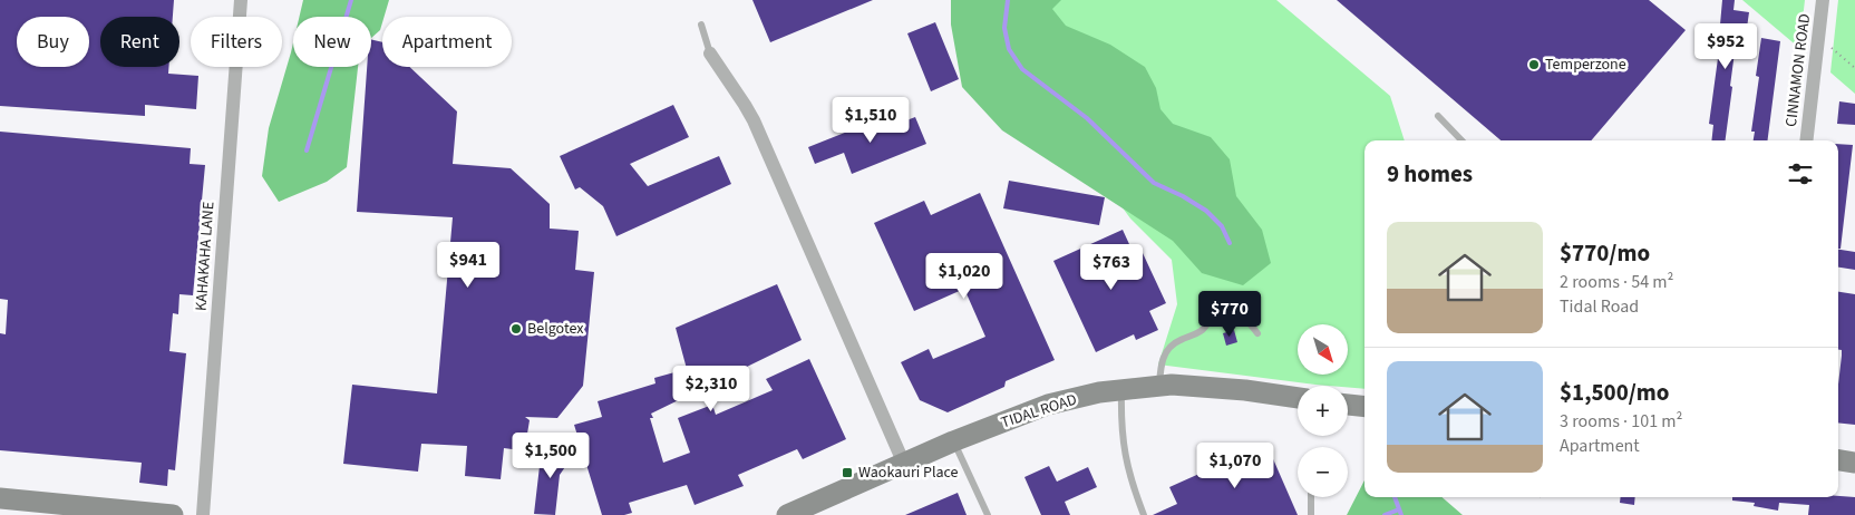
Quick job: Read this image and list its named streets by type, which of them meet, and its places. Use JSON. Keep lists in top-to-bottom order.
{
  "streets": {
    "main road": ["TIDAL ROAD"],
    "street": ["CINNAMON ROAD", "KAHAKAHA LANE"]
  },
  "places": {
    "other": ["Temperzone", "Belgotex"],
    "transit": ["Waokauri Place"]
  },
  "north": "bottom right",
  "page": {
    "chip": [
      "Buy",
      "Rent",
      "Filters",
      "New",
      "Apartment"
    ],
    "price": [
      "$952",
      "$1,510",
      "$941",
      "$763",
      "$1,020",
      "$770",
      "$2,310",
      "$1,500",
      "$1,070"
    ],
    "heading": "9 homes",
    "list": [
      {
        "name": "$770/mo",
        "note": "2 rooms · 54 m² · Tidal Road"
      },
      {
        "name": "$1,500/mo",
        "note": "3 rooms · 101 m² · Apartment"
      }
    ],
    "map_buttons": ["+", "−"]
  }
}
